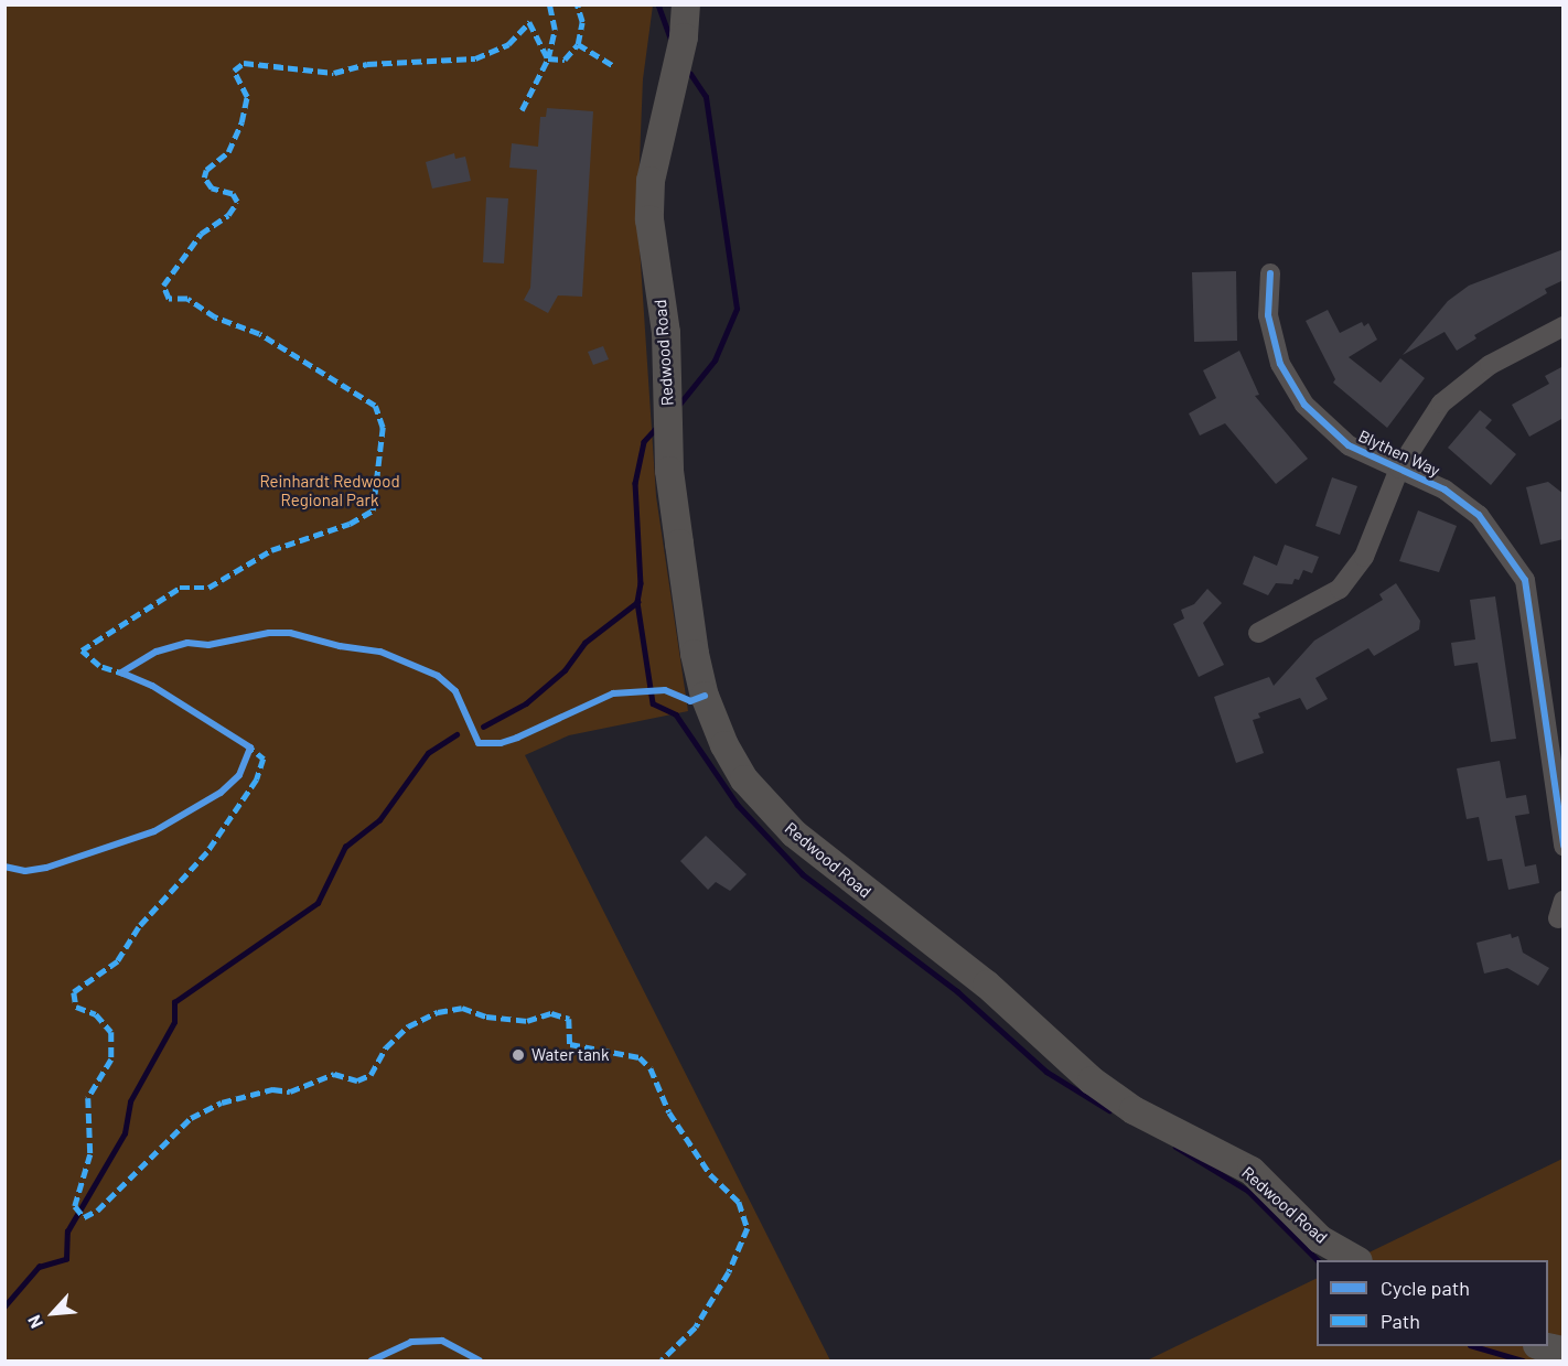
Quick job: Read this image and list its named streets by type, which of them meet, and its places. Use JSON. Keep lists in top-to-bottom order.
{
  "streets": {
    "main road": ["Redwood Road"],
    "street": ["Blythen Way"]
  },
  "parks": ["Reinhardt Redwood Regional Park"],
  "places": ["Water tank"],
  "legend": ["Cycle path", "Path"],
  "north": "bottom left"
}
